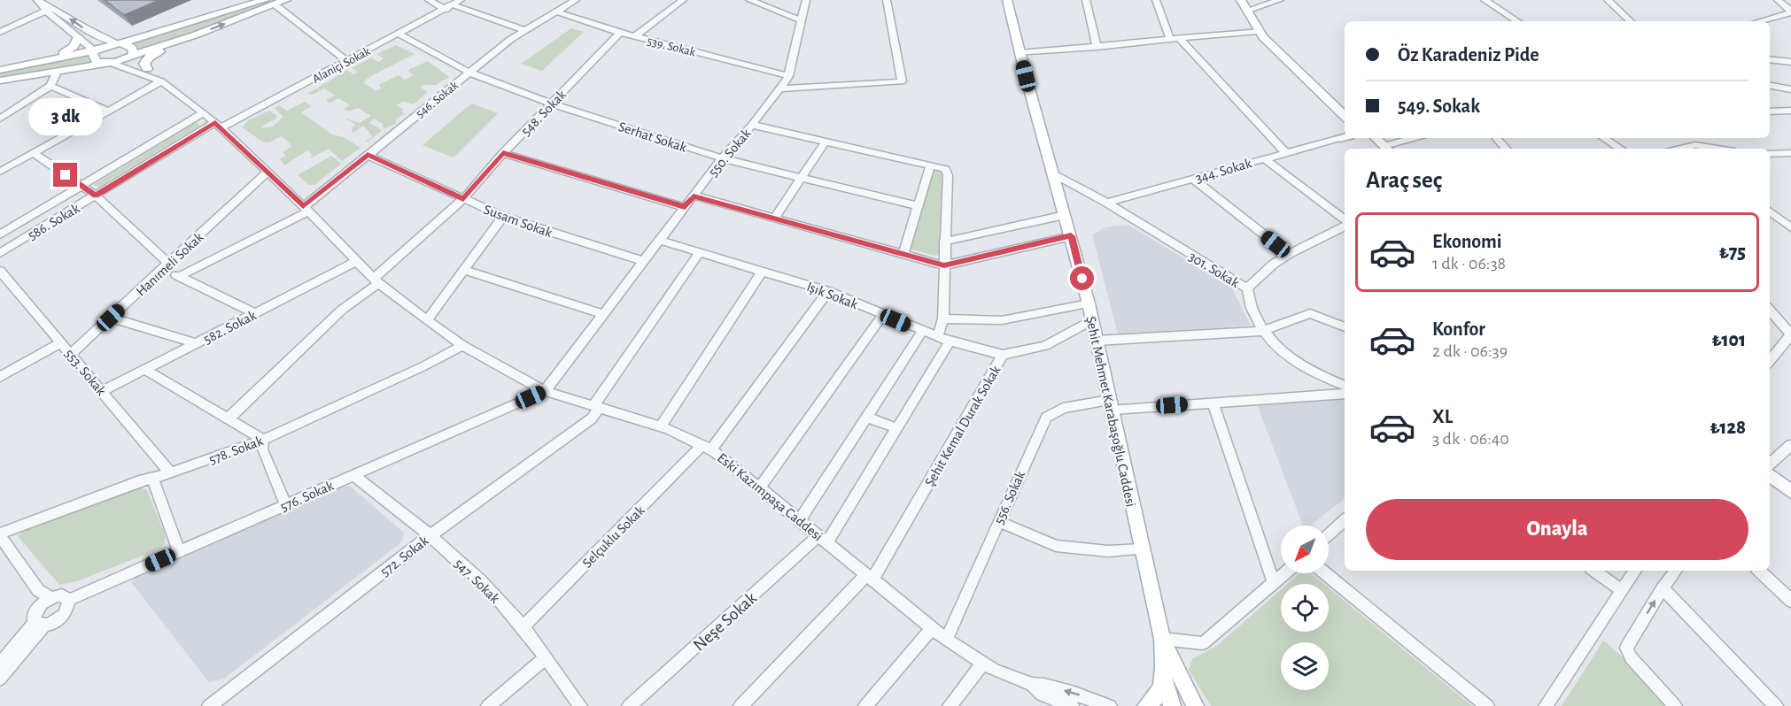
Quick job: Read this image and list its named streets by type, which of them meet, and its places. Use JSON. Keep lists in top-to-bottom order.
{
  "streets": {
    "main road": ["Şehit Mehmet Karabaşoğlu Caddesi"],
    "street": [
      "539. Sokak",
      "Alaniçi Sokak",
      "546. Sokak",
      "548. Sokak",
      "Serhat Sokak",
      "550. Sokak",
      "344. Sokak",
      "Susam Sokak",
      "586. Sokak",
      "Hanımeli Sokak",
      "301. Sokak",
      "Işık Sokak",
      "582. Sokak",
      "553. Sokak",
      "Şehit Kemal Durak Sokak",
      "578. Sokak",
      "576. Sokak",
      "Eski Kazımpaşa Caddesi",
      "556. Sokak",
      "Selçuklu Sokak",
      "572. Sokak",
      "547. Sokak",
      "Neşe Sokak"
    ]
  },
  "crossings": [
    ["539. Sokak", "546. Sokak"],
    ["539. Sokak", "548. Sokak"],
    ["539. Sokak", "550. Sokak"],
    ["Alaniçi Sokak", "Serhat Sokak"],
    ["Alaniçi Sokak", "586. Sokak"],
    ["Alaniçi Sokak", "Eski Kazımpaşa Caddesi"],
    ["546. Sokak", "Serhat Sokak"],
    ["546. Sokak", "Susam Sokak"],
    ["546. Sokak", "Eski Kazımpaşa Caddesi"],
    ["548. Sokak", "Serhat Sokak"],
    ["548. Sokak", "Susam Sokak"],
    ["548. Sokak", "Eski Kazımpaşa Caddesi"],
    ["Serhat Sokak", "550. Sokak"],
    ["550. Sokak", "Susam Sokak"],
    ["550. Sokak", "Işık Sokak"],
    ["550. Sokak", "576. Sokak"],
    ["550. Sokak", "Eski Kazımpaşa Caddesi"],
    ["344. Sokak", "301. Sokak"],
    ["586. Sokak", "Eski Kazımpaşa Caddesi"],
    ["Hanımeli Sokak", "553. Sokak"],
    ["Hanımeli Sokak", "Eski Kazımpaşa Caddesi"],
    ["301. Sokak", "Şehit Mehmet Karabaşoğlu Caddesi"],
    ["Işık Sokak", "Şehit Kemal Durak Sokak"],
    ["Işık Sokak", "Selçuklu Sokak"],
    ["Işık Sokak", "572. Sokak"],
    ["Işık Sokak", "Neşe Sokak"],
    ["582. Sokak", "553. Sokak"],
    ["582. Sokak", "Eski Kazımpaşa Caddesi"],
    ["553. Sokak", "578. Sokak"],
    ["Şehit Mehmet Karabaşoğlu Caddesi", "Şehit Kemal Durak Sokak"],
    ["Şehit Mehmet Karabaşoğlu Caddesi", "556. Sokak"],
    ["Şehit Kemal Durak Sokak", "Eski Kazımpaşa Caddesi"],
    ["578. Sokak", "Eski Kazımpaşa Caddesi"],
    ["576. Sokak", "Eski Kazımpaşa Caddesi"],
    ["576. Sokak", "547. Sokak"],
    ["Eski Kazımpaşa Caddesi", "556. Sokak"],
    ["Eski Kazımpaşa Caddesi", "Selçuklu Sokak"],
    ["Eski Kazımpaşa Caddesi", "572. Sokak"],
    ["Eski Kazımpaşa Caddesi", "Neşe Sokak"],
    ["Selçuklu Sokak", "547. Sokak"],
    ["572. Sokak", "547. Sokak"]
  ],
  "north": "bottom left",
  "page": {
    "banner": ["Öz Karadeniz Pide", "549. Sokak"],
    "bubble": "3 dk",
    "heading": "Araç seç",
    "list": [
      {
        "name": "Ekonomi",
        "note": "1 dk · 06:38",
        "value": "₺75"
      },
      {
        "name": "Konfor",
        "note": "2 dk · 06:39",
        "value": "₺101"
      },
      {
        "name": "XL",
        "note": "3 dk · 06:40",
        "value": "₺128"
      }
    ],
    "buttons": "Onayla"
  }
}
